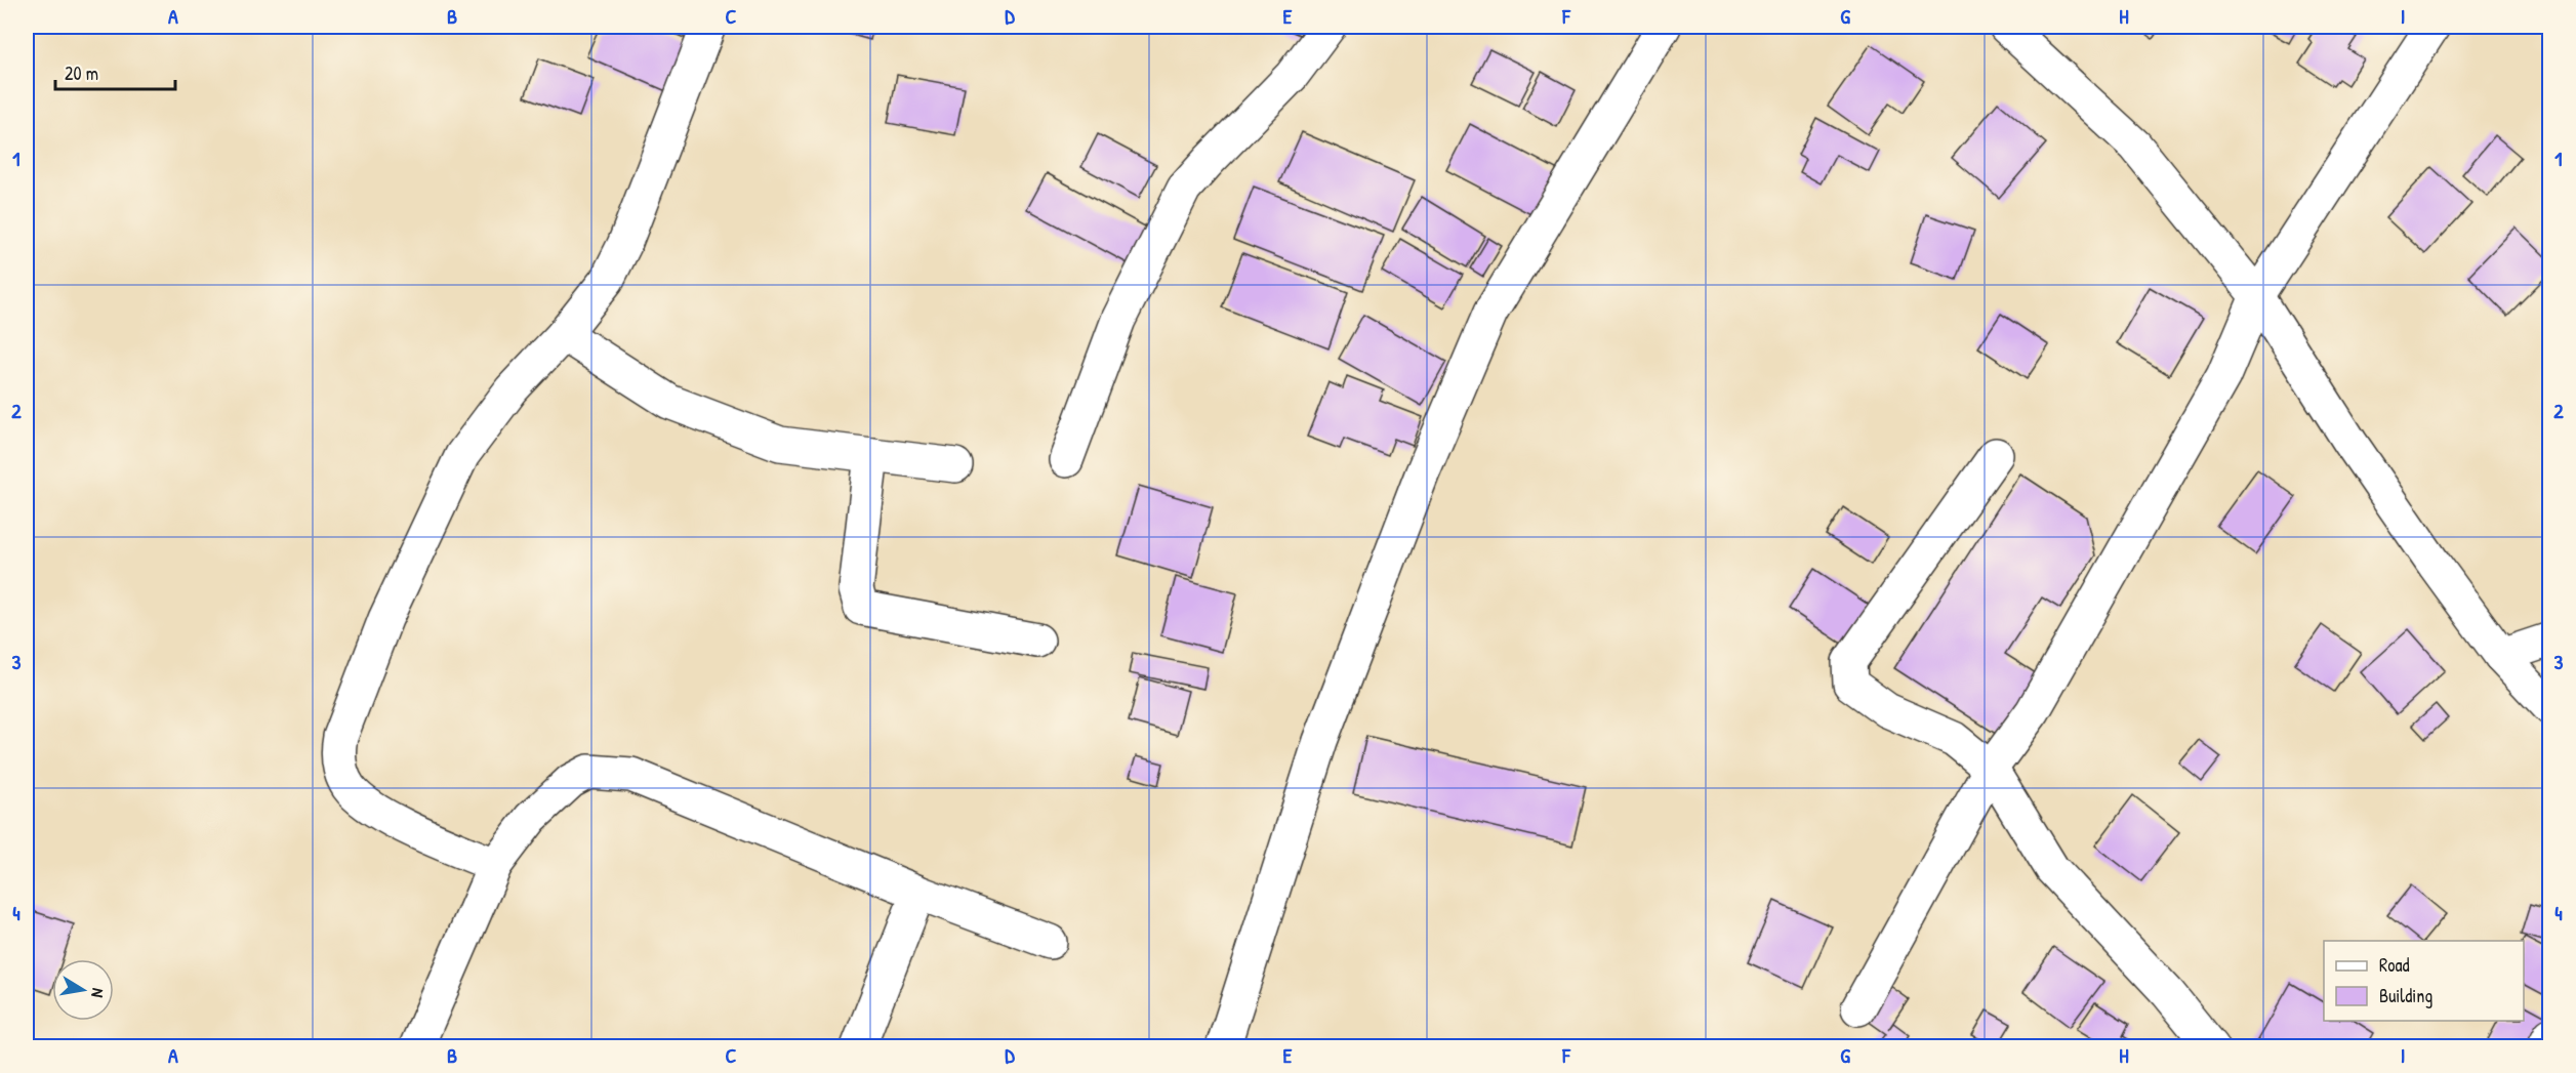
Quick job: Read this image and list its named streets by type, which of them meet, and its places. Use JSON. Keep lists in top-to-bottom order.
{
  "legend": ["Road", "Building"],
  "scale_bar": "20 m",
  "north": "right",
  "grid": {
    "columns": [
      "A",
      "B",
      "C",
      "D",
      "E",
      "F",
      "G",
      "H",
      "I"
    ],
    "rows": [
      "1",
      "2",
      "3",
      "4"
    ]
  }
}
